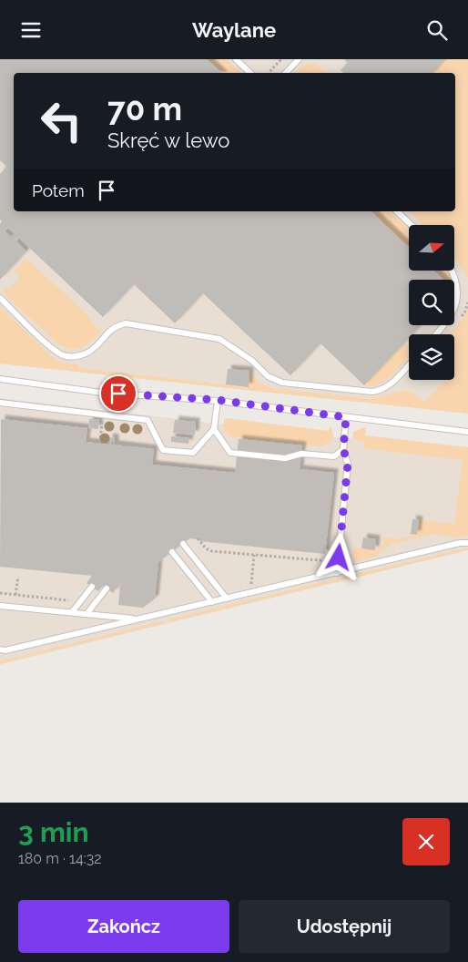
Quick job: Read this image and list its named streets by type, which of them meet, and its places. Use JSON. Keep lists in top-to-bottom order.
{
  "north": "right",
  "page": {
    "header": "Waylane",
    "turn": ["70 m", "Skręć w lewo"],
    "then": "Potem",
    "heading": ["3 min", "180 m · 14:32"],
    "buttons": ["Zakończ", "Udostępnij"]
  }
}
